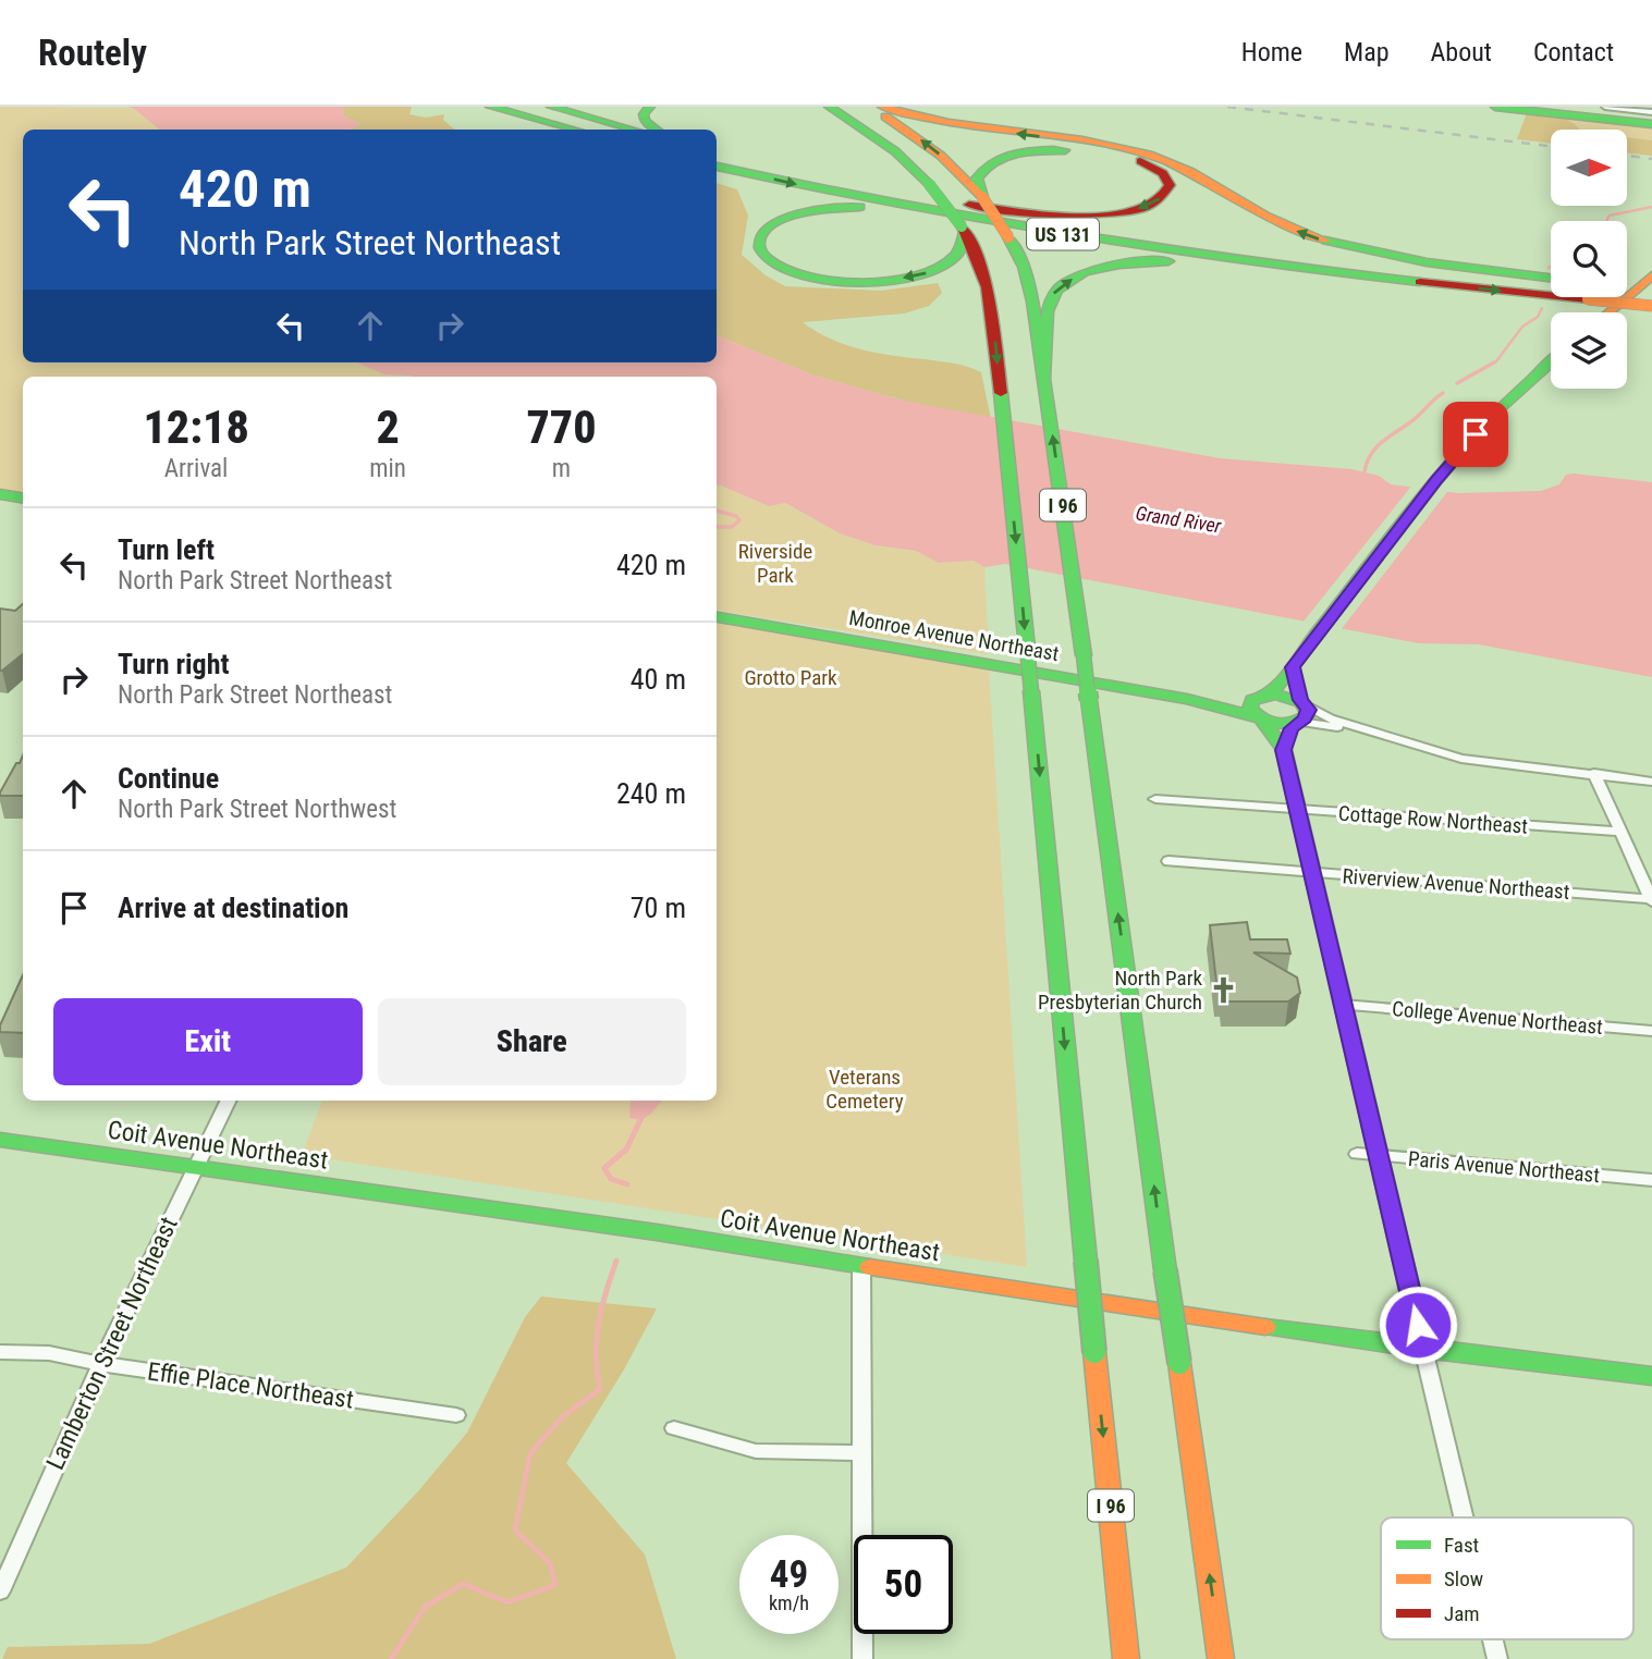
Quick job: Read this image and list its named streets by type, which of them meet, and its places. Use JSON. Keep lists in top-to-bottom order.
{
  "streets": {
    "main road": [
      "US 131",
      "I 96",
      "Monroe Avenue Northeast",
      "Coit Avenue Northeast"
    ],
    "street": [
      "Cottage Row Northeast",
      "Riverview Avenue Northeast",
      "College Avenue Northeast",
      "Paris Avenue Northeast",
      "Lamberton Street Northeast",
      "Effie Place Northeast"
    ]
  },
  "crossings": [
    ["Coit Avenue Northeast", "Lamberton Street Northeast"],
    ["Lamberton Street Northeast", "Effie Place Northeast"]
  ],
  "water": ["Grand River"],
  "parks": ["Riverside Park", "Grotto Park", "Veterans Cemetery"],
  "places": {
    "church": ["North Park Presbyterian Church"]
  },
  "legend": ["Fast", "Slow", "Jam"],
  "north": "right",
  "page": {
    "header": "Routely",
    "nav": [
      "Home",
      "Map",
      "About",
      "Contact"
    ],
    "turn": ["420 m", "North Park Street Northeast"],
    "eta": [
      "12:18",
      "Arrival",
      "2",
      "min",
      "770",
      "m"
    ],
    "list": [
      {
        "name": "Turn left",
        "note": "North Park Street Northeast",
        "value": "420 m"
      },
      {
        "name": "Turn right",
        "note": "North Park Street Northeast",
        "value": "40 m"
      },
      {
        "name": "Continue",
        "note": "North Park Street Northwest",
        "value": "240 m"
      },
      {
        "name": "Arrive at destination",
        "value": "70 m"
      }
    ],
    "buttons": ["Exit", "Share"],
    "speed": "49 km/h",
    "limit": "50"
  }
}
